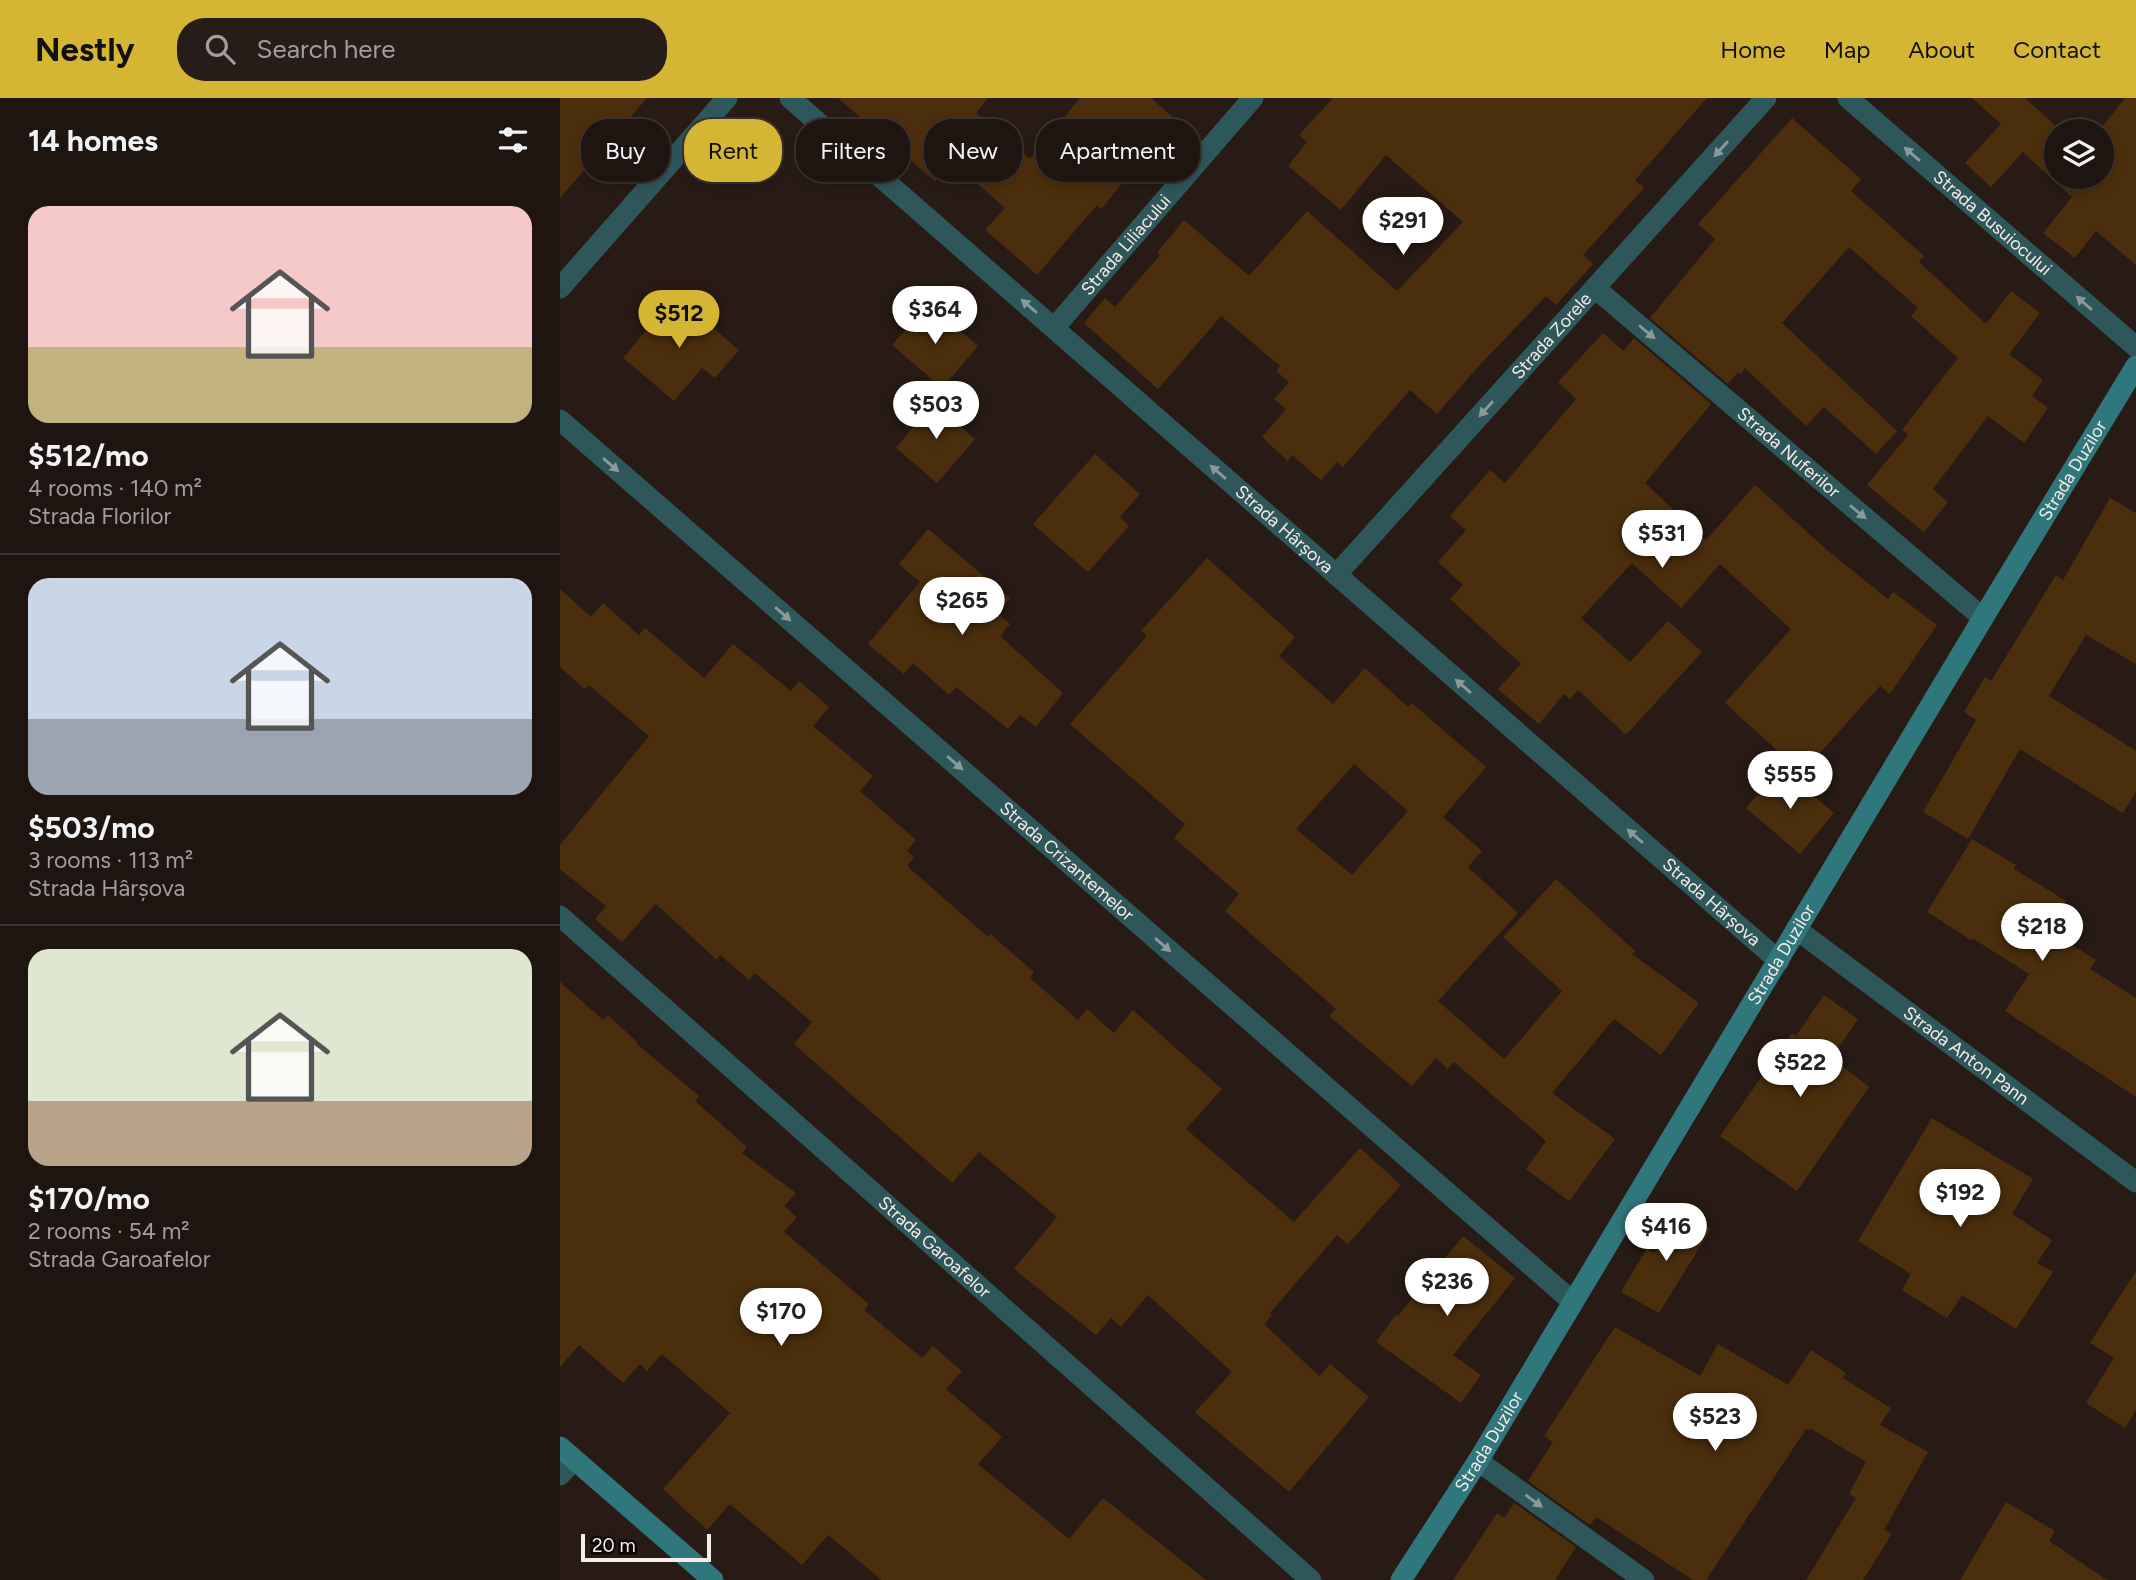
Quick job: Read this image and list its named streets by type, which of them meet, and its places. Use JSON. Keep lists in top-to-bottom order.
{
  "streets": {
    "street": [
      "Strada Busuiocului",
      "Strada Liliacului",
      "Strada Zorele",
      "Strada Nuferilor",
      "Strada Duzilor",
      "Strada Hârșova",
      "Strada Crizantemelor",
      "Strada Anton Pann",
      "Strada Garoafelor"
    ]
  },
  "crossings": [
    ["Strada Liliacului", "Strada Hârșova"],
    ["Strada Zorele", "Strada Nuferilor"],
    ["Strada Zorele", "Strada Hârșova"],
    ["Strada Nuferilor", "Strada Duzilor"],
    ["Strada Duzilor", "Strada Hârșova"],
    ["Strada Duzilor", "Strada Crizantemelor"],
    ["Strada Duzilor", "Strada Anton Pann"]
  ],
  "one_way": [
    "Strada Busuiocului",
    "Strada Zorele",
    "Strada Nuferilor",
    "Strada Hârșova",
    "Strada Crizantemelor"
  ],
  "scale_bar": "20 m",
  "page": {
    "header": "Nestly",
    "search": "Search here",
    "nav": [
      "Home",
      "Map",
      "About",
      "Contact"
    ],
    "heading": "14 homes",
    "chip": [
      "Buy",
      "Rent",
      "Filters",
      "New",
      "Apartment"
    ],
    "list": [
      {
        "name": "$512/mo",
        "note": "4 rooms · 140 m² · Strada Florilor"
      },
      {
        "name": "$503/mo",
        "note": "3 rooms · 113 m² · Strada Hârșova"
      },
      {
        "name": "$170/mo",
        "note": "2 rooms · 54 m² · Strada Garoafelor"
      }
    ],
    "price": [
      "$291",
      "$364",
      "$512",
      "$503",
      "$531",
      "$265",
      "$555",
      "$218",
      "$522",
      "$192",
      "$416",
      "$236",
      "$170",
      "$523"
    ],
    "scale": "20 m"
  }
}
